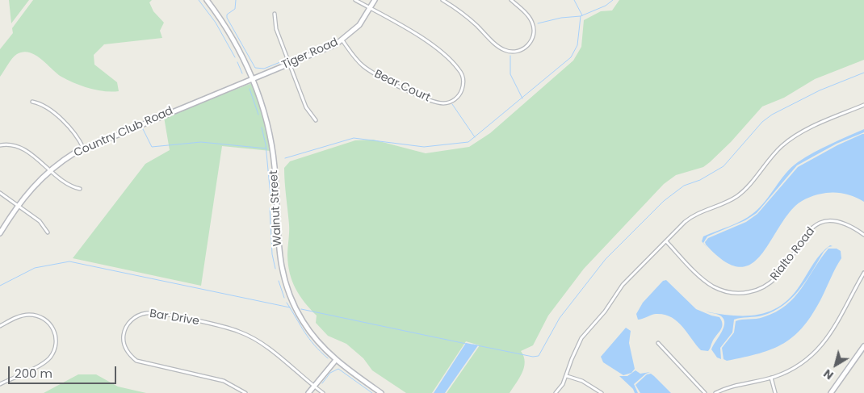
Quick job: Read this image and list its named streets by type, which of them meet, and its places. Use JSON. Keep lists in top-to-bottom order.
{
  "streets": {
    "street": [
      "Tiger Road",
      "Bear Court",
      "Country Club Road",
      "Walnut Street",
      "Rialto Road",
      "Bar Drive"
    ]
  },
  "crossings": [
    ["Tiger Road", "Bear Court"],
    ["Tiger Road", "Country Club Road"],
    ["Tiger Road", "Walnut Street"],
    ["Country Club Road", "Walnut Street"]
  ],
  "scale_bar": "200 m",
  "north": "bottom left"
}
